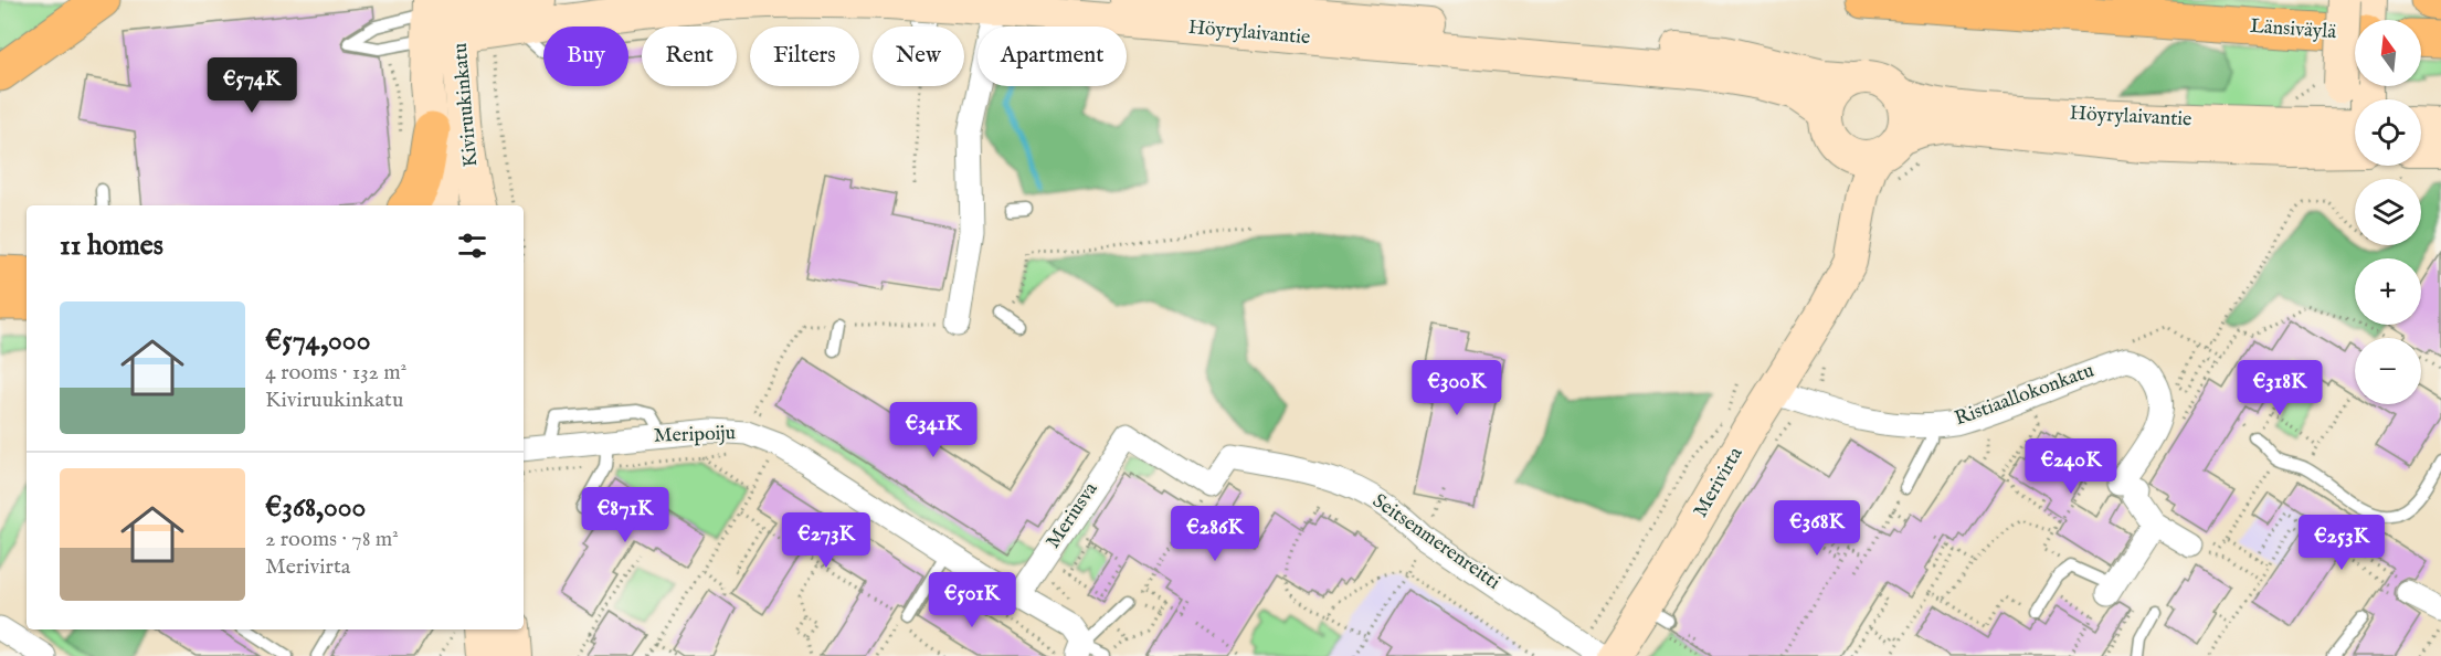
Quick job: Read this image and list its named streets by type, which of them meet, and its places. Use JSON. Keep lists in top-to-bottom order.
{
  "streets": {
    "main road": ["Länsiväylä"],
    "street": [
      "Höyrylaivantie",
      "Kiviruukinkatu",
      "Ristiaallokonkatu",
      "Meripoiju",
      "Merivirta",
      "Meriusva",
      "Seitsenmerenreitti"
    ]
  },
  "crossings": [
    ["Höyrylaivantie", "Kiviruukinkatu"],
    ["Höyrylaivantie", "Merivirta"],
    ["Ristiaallokonkatu", "Merivirta"],
    ["Meripoiju", "Meriusva"],
    ["Meriusva", "Seitsenmerenreitti"]
  ],
  "north": "top",
  "page": {
    "map_buttons": ["+", "−"],
    "chip": [
      "Buy",
      "Rent",
      "Filters",
      "New",
      "Apartment"
    ],
    "price": [
      "€574K",
      "€300K",
      "€318K",
      "€341K",
      "€240K",
      "€871K",
      "€368K",
      "€286K",
      "€273K",
      "€253K",
      "€501K"
    ],
    "heading": "11 homes",
    "list": [
      {
        "name": "€574,000",
        "note": "4 rooms · 132 m² · Kiviruukinkatu"
      },
      {
        "name": "€368,000",
        "note": "2 rooms · 78 m² · Merivirta"
      }
    ]
  }
}
